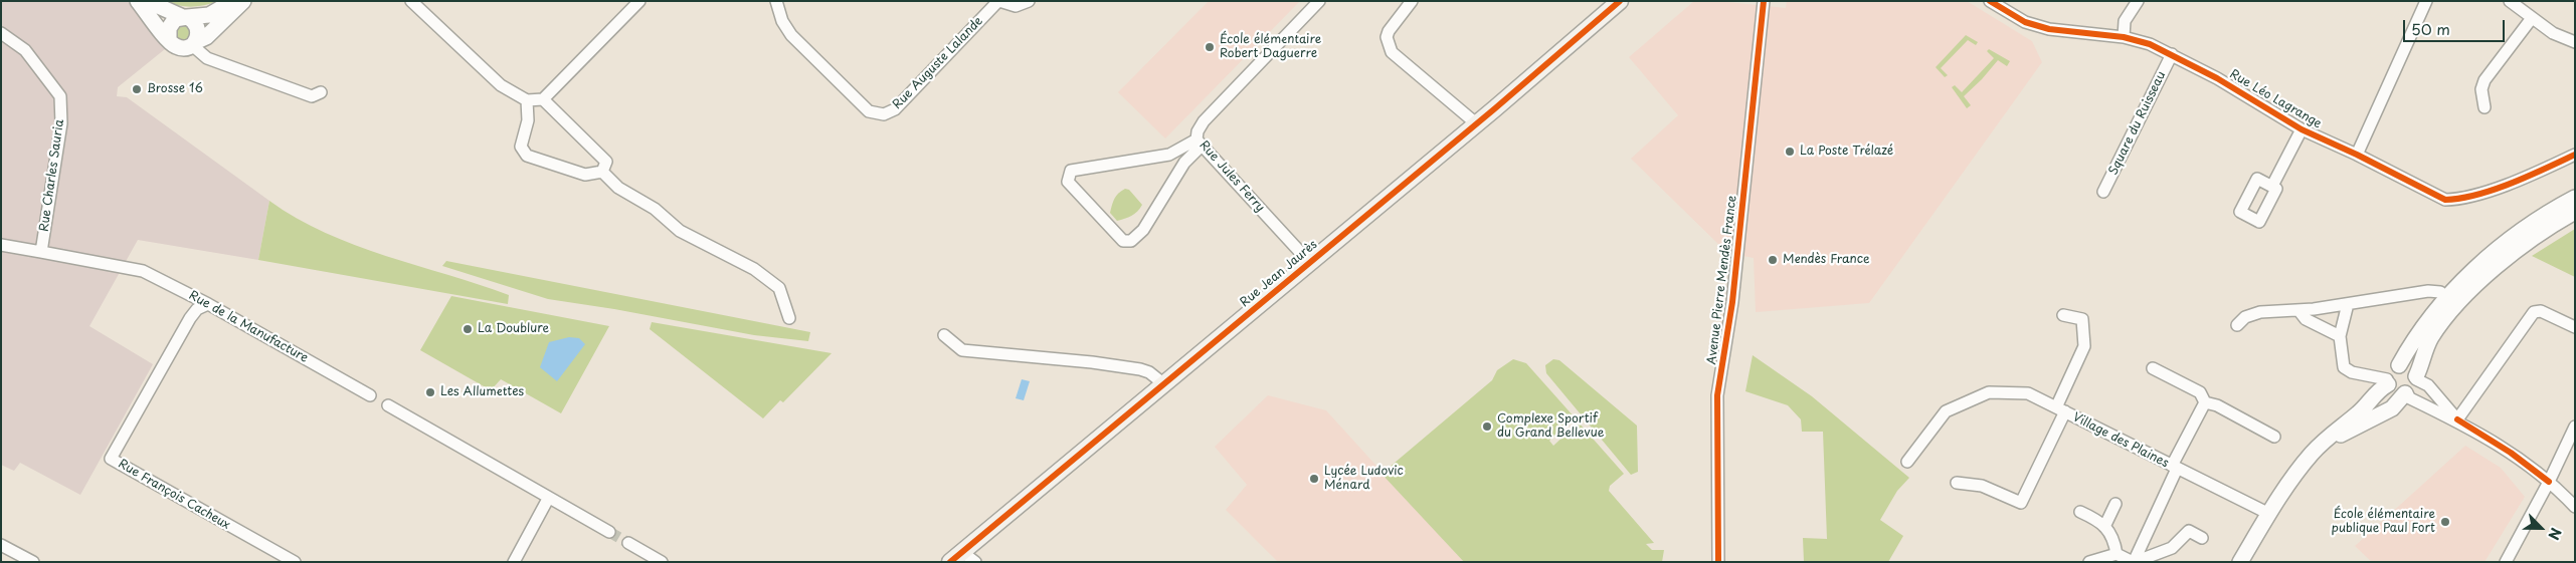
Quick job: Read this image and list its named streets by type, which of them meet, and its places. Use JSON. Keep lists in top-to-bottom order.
{
  "streets": {
    "main road": ["Rue Jean Jaurès"],
    "street": [
      "Rue Auguste Lalande",
      "Rue Léo Lagrange",
      "Square du Ruisseau",
      "Rue Charles Sauria",
      "Rue Jules Ferry",
      "Avenue Pierre Mendès France",
      "Rue de la Manufacture",
      "Village des Plaines",
      "Rue François Cacheux"
    ]
  },
  "crossings": [
    ["Rue Léo Lagrange", "Square du Ruisseau"],
    ["Rue Charles Sauria", "Rue de la Manufacture"],
    ["Rue Jules Ferry", "Rue Jean Jaurès"],
    ["Rue de la Manufacture", "Rue François Cacheux"]
  ],
  "places": [
    "École élémentaire Robert Daguerre",
    "Brosse 16",
    "La Poste Trélazé",
    "Mendès France",
    "La Doublure",
    "Les Allumettes",
    "Complexe Sportif du Grand Bellevue",
    "Lycée Ludovic Ménard",
    "École élémentaire publique Paul Fort"
  ],
  "scale_bar": "50 m",
  "north": "bottom right"
}
